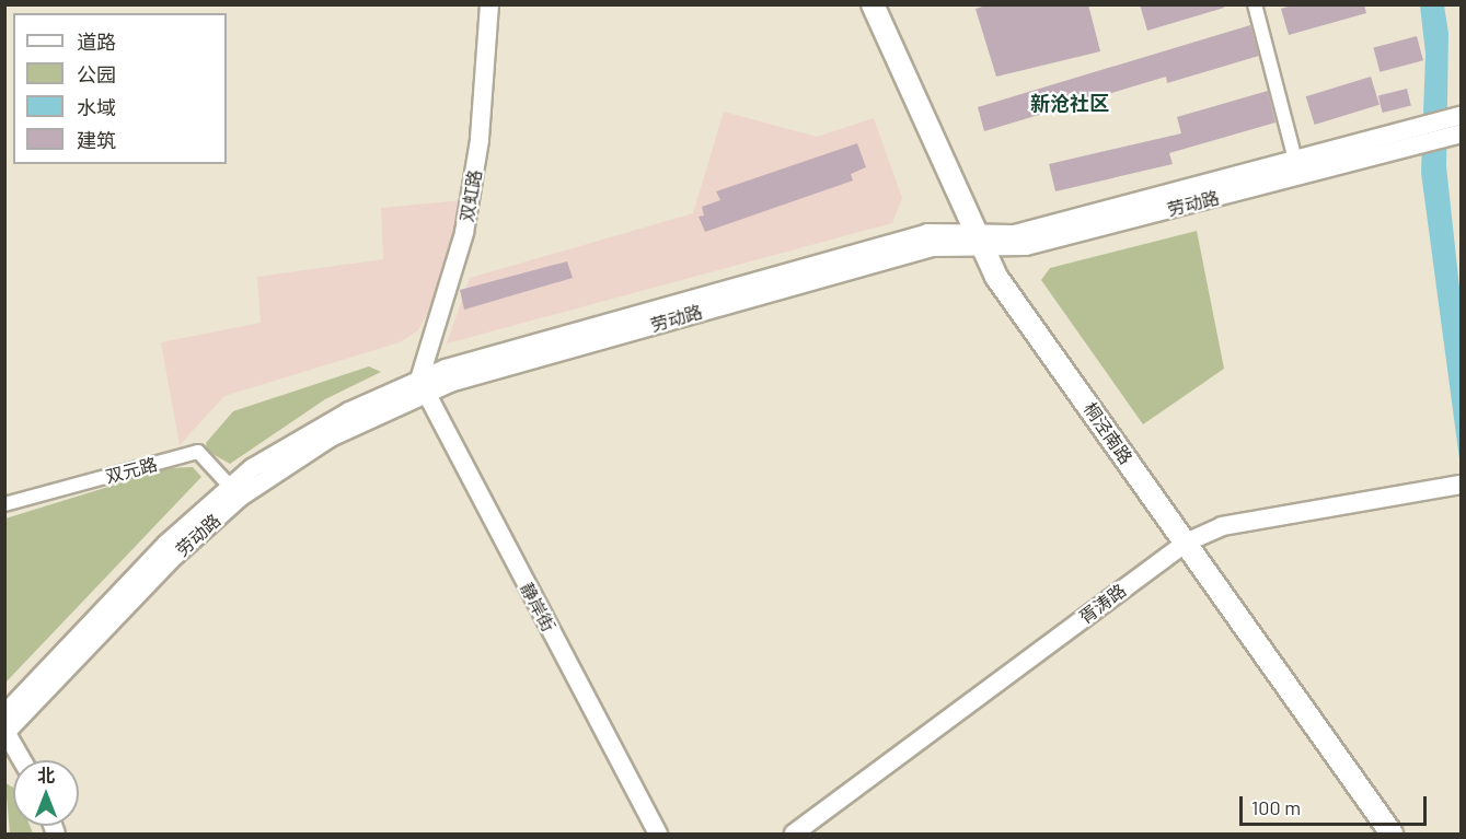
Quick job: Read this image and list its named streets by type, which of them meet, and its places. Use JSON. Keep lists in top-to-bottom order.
{
  "streets": {
    "main road": ["桐泾南路"],
    "street": [
      "双虹路",
      "劳动路",
      "双元路",
      "胥涛路",
      "静岸街"
    ]
  },
  "crossings": [
    ["双虹路", "劳动路"],
    ["双虹路", "静岸街"],
    ["劳动路", "桐泾南路"],
    ["劳动路", "双元路"],
    ["劳动路", "静岸街"],
    ["桐泾南路", "胥涛路"]
  ],
  "districts": ["新沧社区"],
  "legend": [
    "道路",
    "公园",
    "水域",
    "建筑"
  ],
  "scale_bar": "100 m",
  "north": "top"
}
